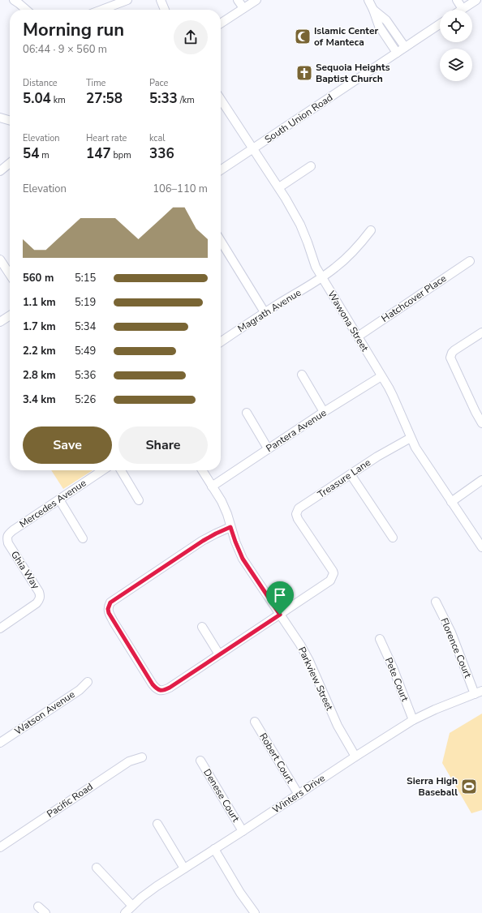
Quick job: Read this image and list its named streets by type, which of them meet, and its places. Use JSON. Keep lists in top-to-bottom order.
{
  "streets": {
    "street": [
      "South Union Road",
      "Hatchcover Place",
      "Magrath Avenue",
      "Wawona Street",
      "Pantera Avenue",
      "Treasure Lane",
      "Mercedes Avenue",
      "Ghia Way",
      "Florence Court",
      "Parkview Street",
      "Pete Court",
      "Watson Avenue",
      "Robert Court",
      "Winters Drive",
      "Denese Court",
      "Pacific Road"
    ]
  },
  "crossings": [
    ["South Union Road", "Wawona Street"],
    ["Hatchcover Place", "Wawona Street"],
    ["Magrath Avenue", "Wawona Street"],
    ["Wawona Street", "Pantera Avenue"],
    ["Wawona Street", "Treasure Lane"],
    ["Pantera Avenue", "Parkview Street"],
    ["Treasure Lane", "Parkview Street"],
    ["Mercedes Avenue", "Ghia Way"],
    ["Florence Court", "Winters Drive"],
    ["Parkview Street", "Winters Drive"],
    ["Pete Court", "Winters Drive"],
    ["Robert Court", "Winters Drive"],
    ["Winters Drive", "Denese Court"]
  ],
  "places": {
    "mosque": ["Islamic Center of Manteca"],
    "church": ["Sequoia Heights Baptist Church"],
    "sports": ["Sierra High Baseball"]
  },
  "page": {
    "heading": ["Morning run", "06:44 · 9 × 560 m"],
    "stats": [
      ["Distance", "5.04 km"],
      ["Time", "27:58"],
      ["Pace", "5:33 /km"],
      ["Elevation", "54 m"],
      ["Heart rate", "147 bpm"],
      ["kcal", "336"]
    ],
    "chart": ["Elevation", "106–110 m"],
    "list": [
      {
        "name": "560 m",
        "note": "5:15"
      },
      {
        "name": "1.1 km",
        "note": "5:19"
      },
      {
        "name": "1.7 km",
        "note": "5:34"
      },
      {
        "name": "2.2 km",
        "note": "5:49"
      },
      {
        "name": "2.8 km",
        "note": "5:36"
      },
      {
        "name": "3.4 km",
        "note": "5:26"
      }
    ],
    "buttons": ["Save", "Share"]
  }
}
